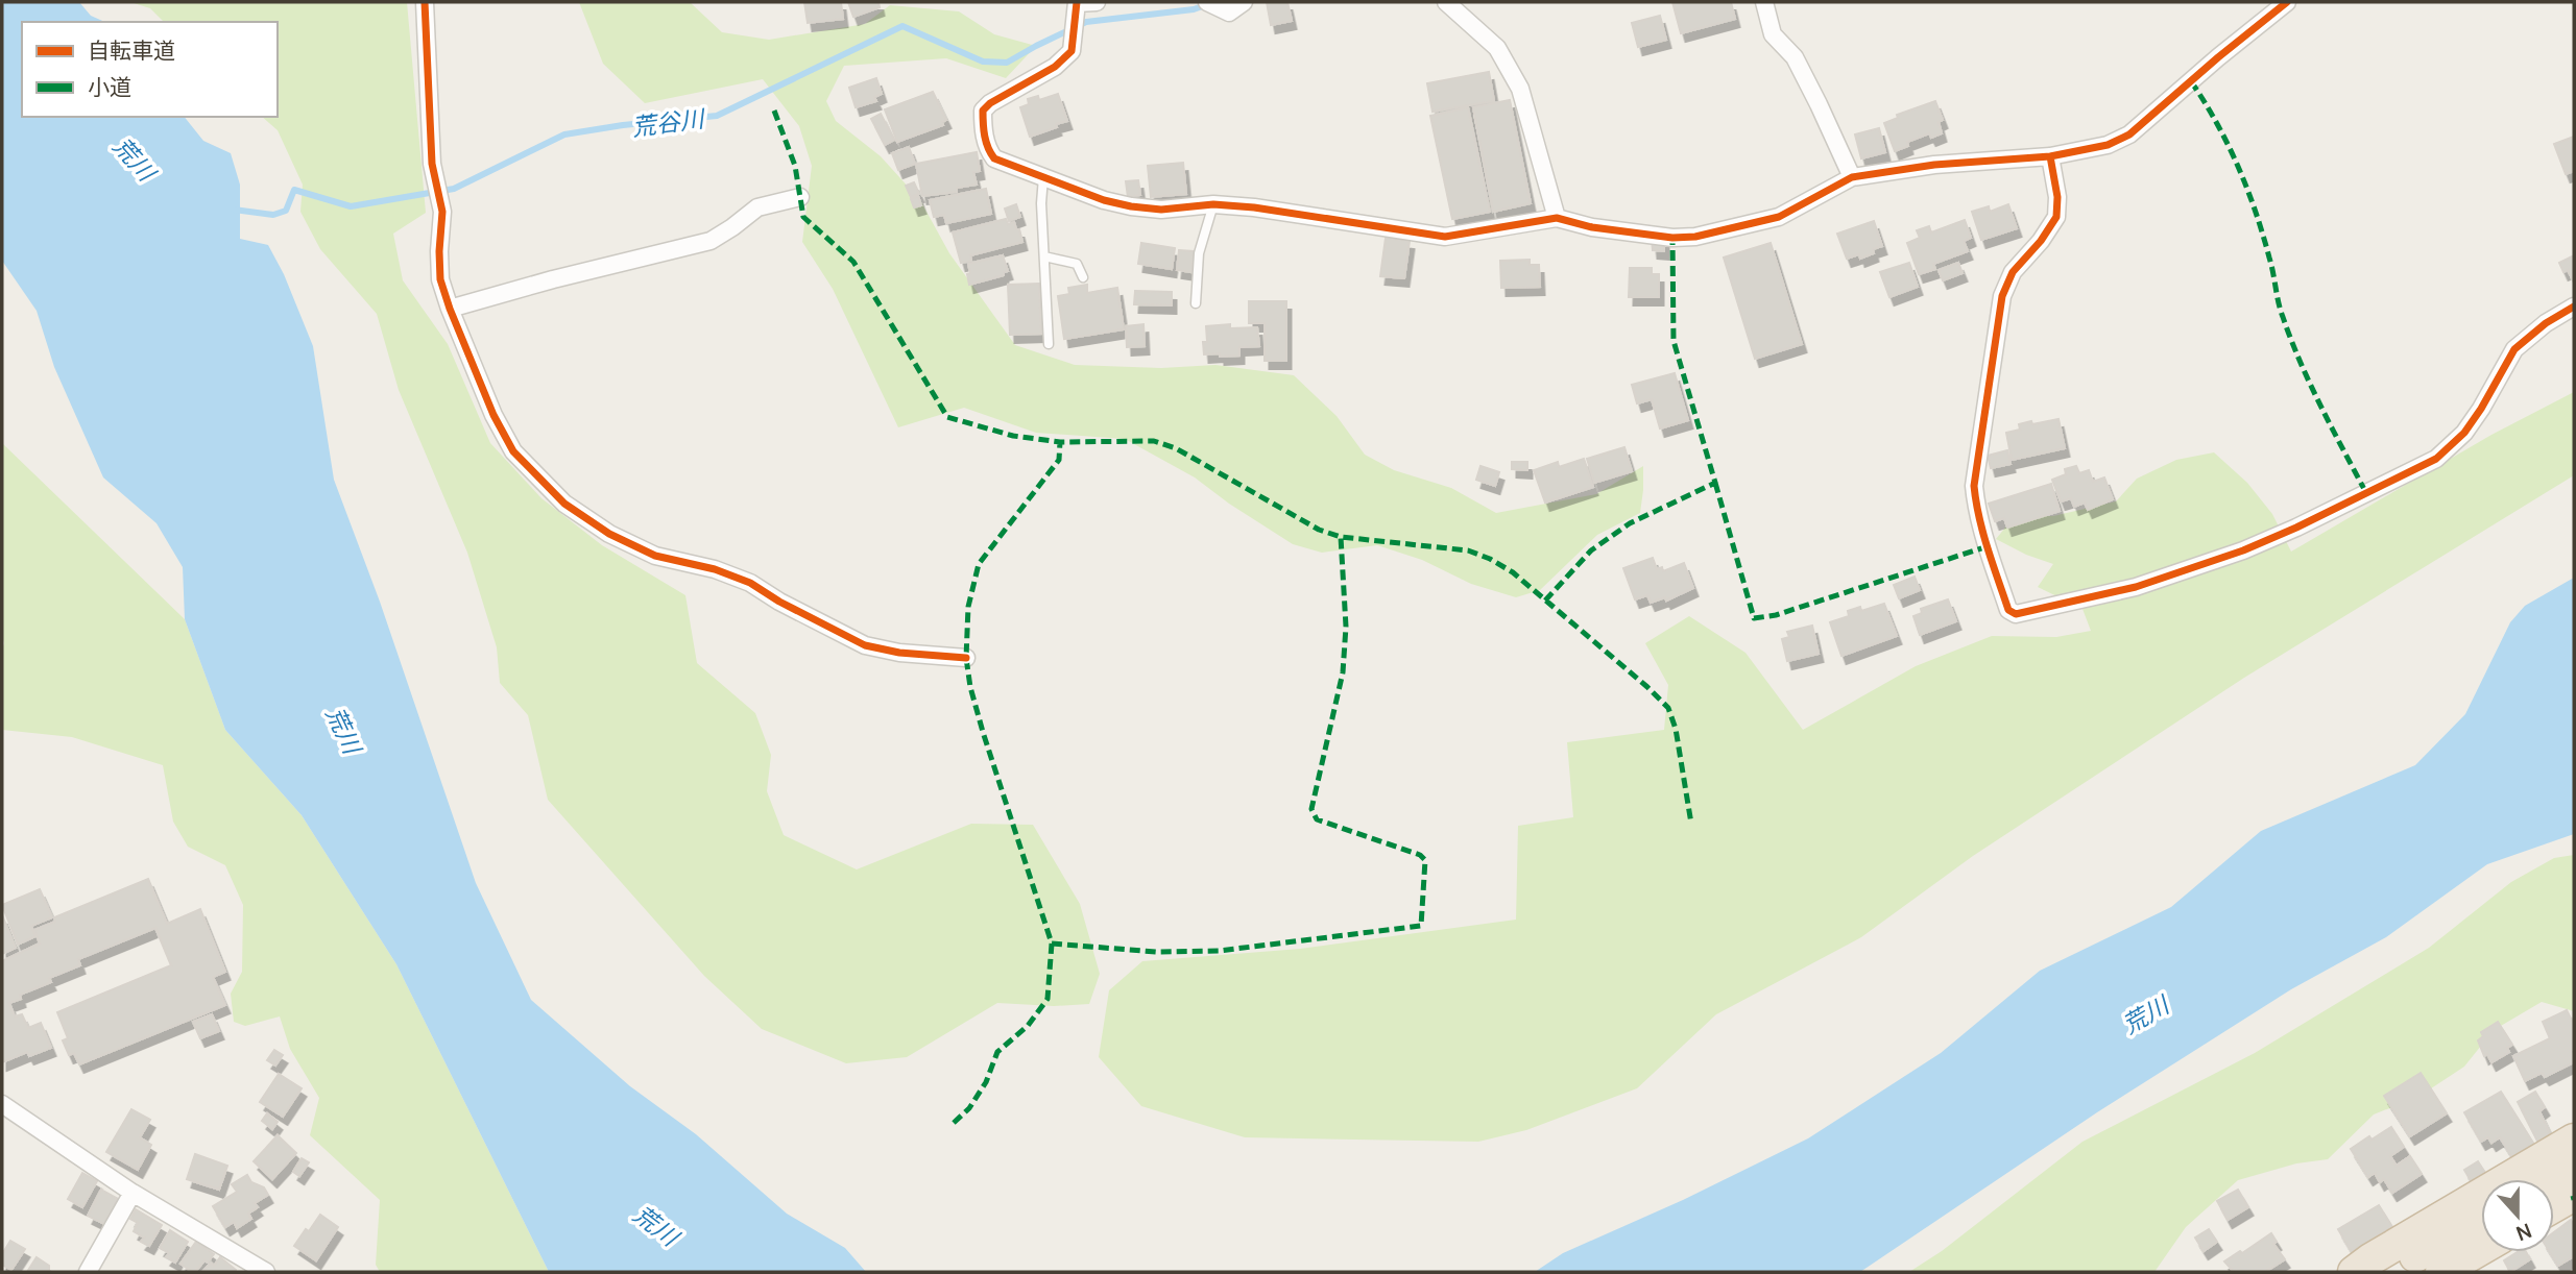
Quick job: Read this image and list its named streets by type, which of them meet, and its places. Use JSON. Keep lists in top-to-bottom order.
{
  "water": ["荒谷川", "荒川"],
  "legend": ["自転車道", "小道"],
  "north": "bottom"
}
